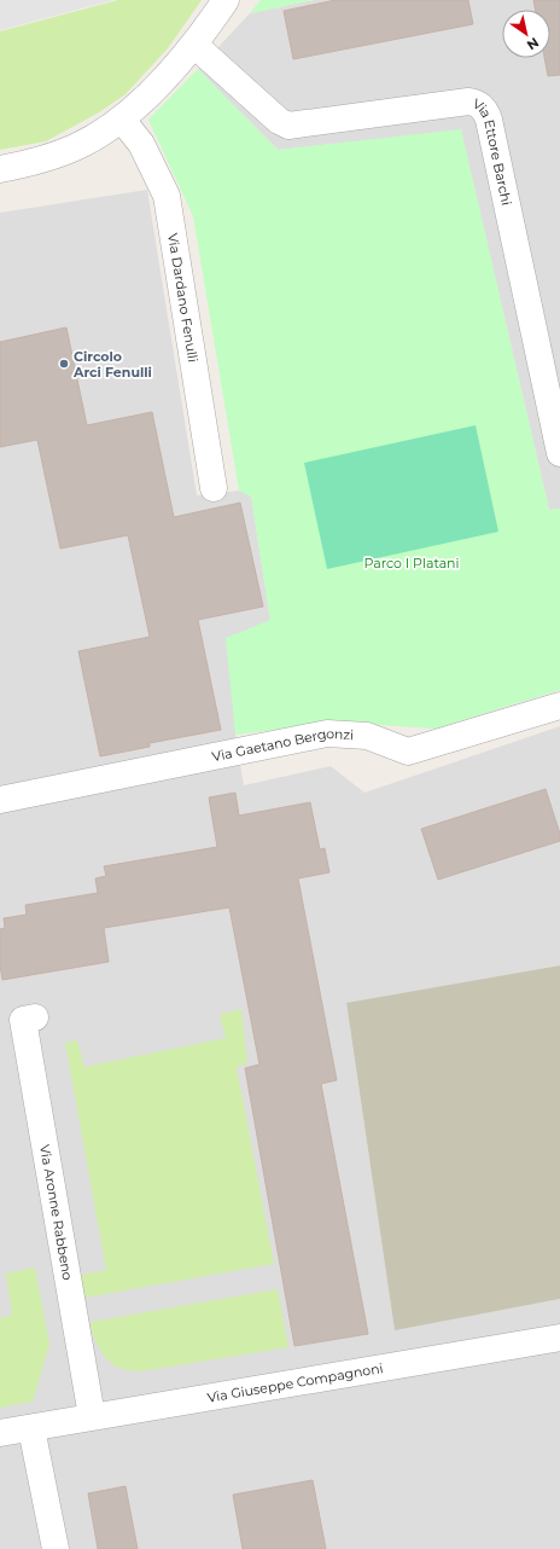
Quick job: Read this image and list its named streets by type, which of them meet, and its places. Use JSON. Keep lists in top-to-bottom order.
{
  "streets": {
    "street": [
      "Via Ettore Barchi",
      "Via Dardano Fenulli",
      "Via Gaetano Bergonzi",
      "Via Aronne Rabbeno",
      "Via Giuseppe Compagnoni"
    ]
  },
  "crossings": [
    ["Via Aronne Rabbeno", "Via Giuseppe Compagnoni"]
  ],
  "parks": ["Parco I Platani"],
  "places": ["Circolo Arci Fenulli"],
  "north": "bottom right"
}
